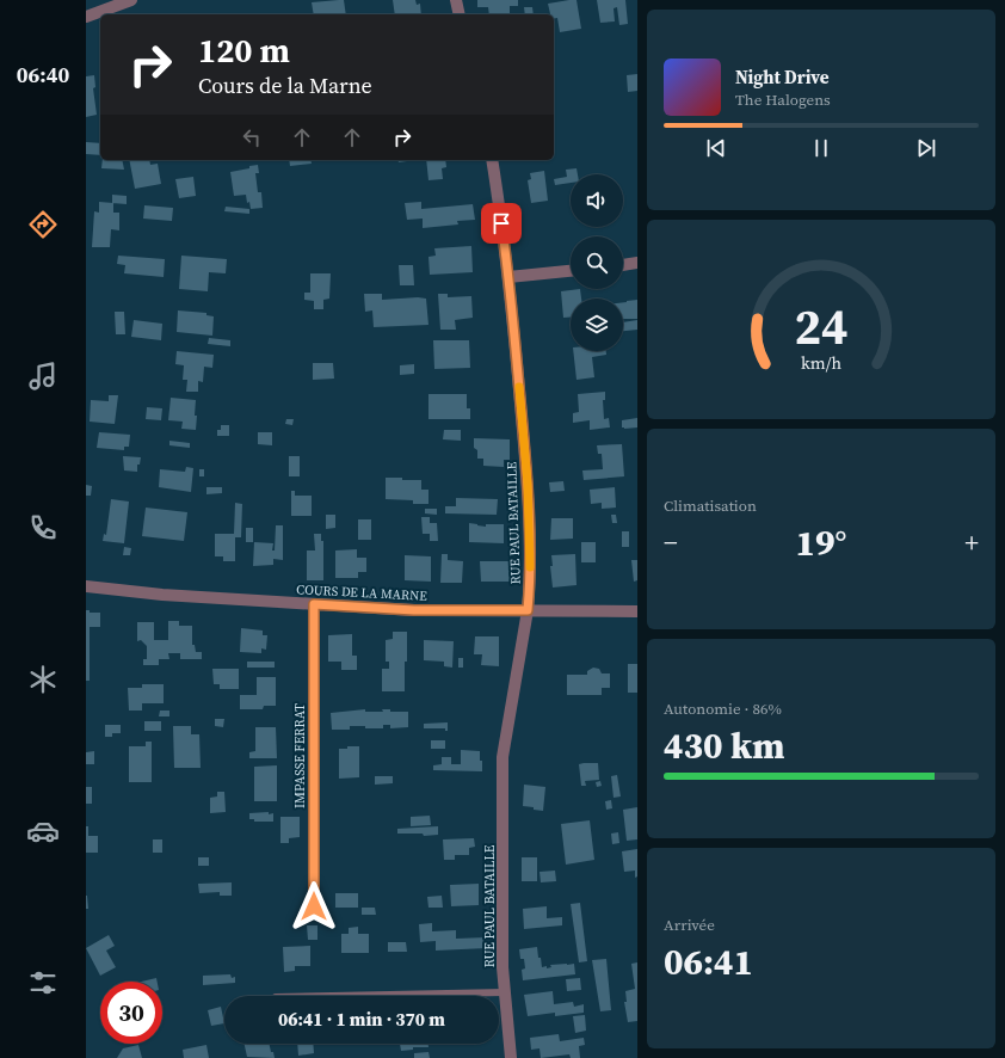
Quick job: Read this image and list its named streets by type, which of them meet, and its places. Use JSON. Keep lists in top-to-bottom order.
{
  "streets": {
    "street": ["RUE PAUL BATAILLE", "COURS DE LA MARNE", "IMPASSE FERRAT"]
  },
  "crossings": [
    ["RUE PAUL BATAILLE", "COURS DE LA MARNE"],
    ["COURS DE LA MARNE", "IMPASSE FERRAT"]
  ],
  "page": {
    "tabs": "06:40",
    "turn": ["120 m", "Cours de la Marne"],
    "song": ["Night Drive", "The Halogens"],
    "tile": [
      "Climatisation",
      ["Autonomie · 86%", "430 km"],
      ["Arrivée", "06:41"]
    ],
    "heat": ["−", "19°", "+"],
    "limit": "30",
    "trip": "06:41 · 1 min · 370 m",
    "gauge": ["24", "km/h"]
  }
}
